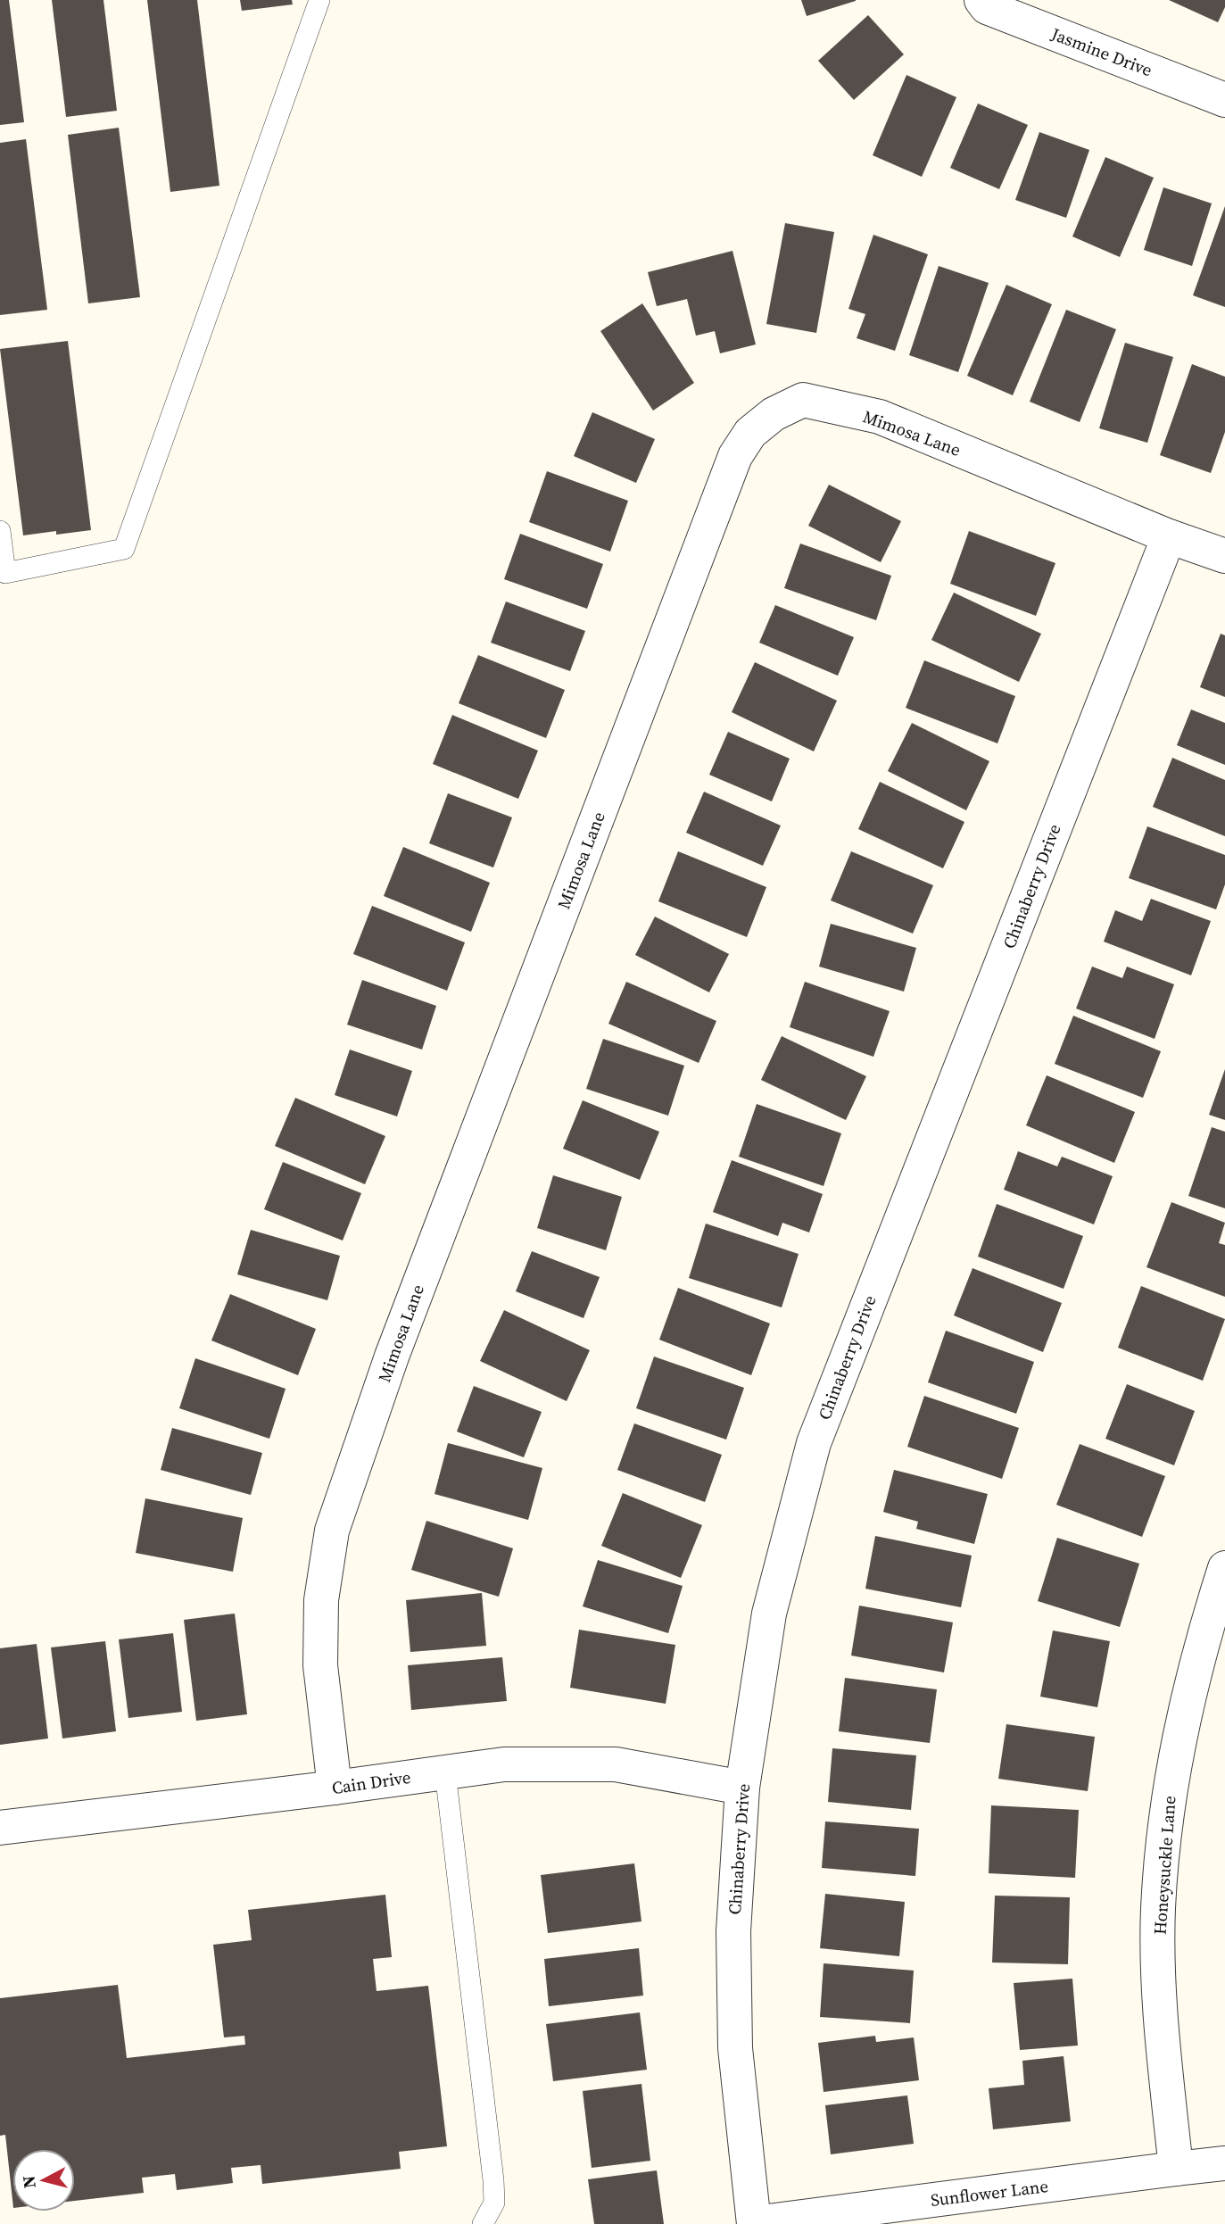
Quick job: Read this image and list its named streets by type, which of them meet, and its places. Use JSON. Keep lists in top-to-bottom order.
{
  "streets": {
    "street": [
      "Jasmine Drive",
      "Mimosa Lane",
      "Chinaberry Drive",
      "Cain Drive",
      "Honeysuckle Lane",
      "Sunflower Lane"
    ]
  },
  "crossings": [
    ["Mimosa Lane", "Chinaberry Drive"],
    ["Mimosa Lane", "Cain Drive"],
    ["Chinaberry Drive", "Cain Drive"],
    ["Chinaberry Drive", "Sunflower Lane"],
    ["Honeysuckle Lane", "Sunflower Lane"]
  ],
  "north": "left"
}
